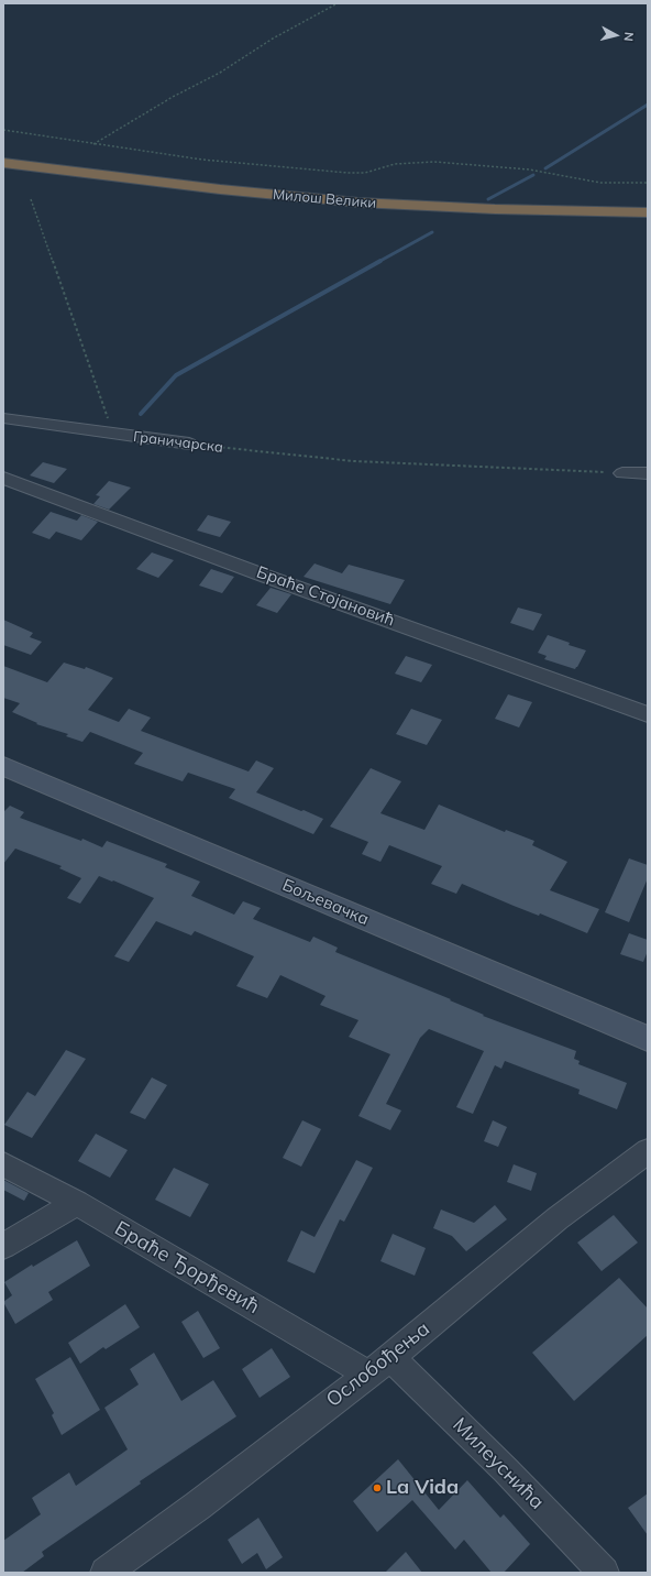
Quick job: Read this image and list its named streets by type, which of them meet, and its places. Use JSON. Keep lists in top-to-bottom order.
{
  "streets": {
    "highway": ["Милош Велики"],
    "main road": ["Бољевачка"],
    "street": [
      "Граничарска",
      "Браће Стојановић",
      "Браће Ђорђевић",
      "Ослобођења",
      "Милеуснића"
    ]
  },
  "crossings": [
    ["Браће Ђорђевић", "Ослобођења"],
    ["Ослобођења", "Милеуснића"]
  ],
  "places": ["La Vida"],
  "north": "right"
}
